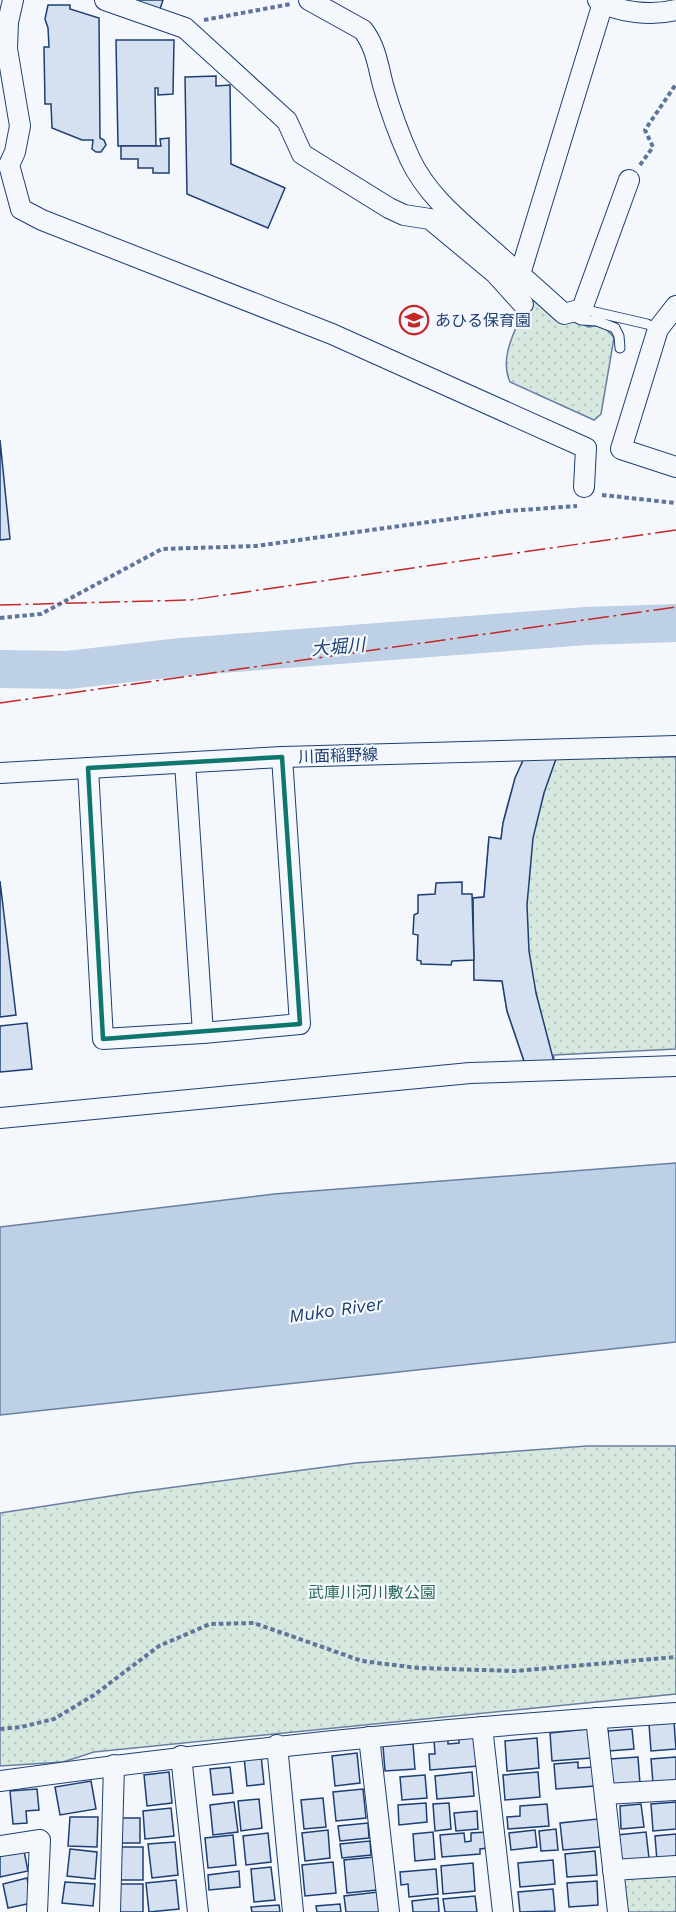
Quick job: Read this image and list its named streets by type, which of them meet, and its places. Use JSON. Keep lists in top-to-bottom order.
{
  "streets": {
    "street": ["川面稲野線"]
  },
  "water": ["大堀川", "Muko River"],
  "parks": ["武庫川河川敷公園"],
  "places": {
    "school or university": ["あひる保育園"]
  }
}
